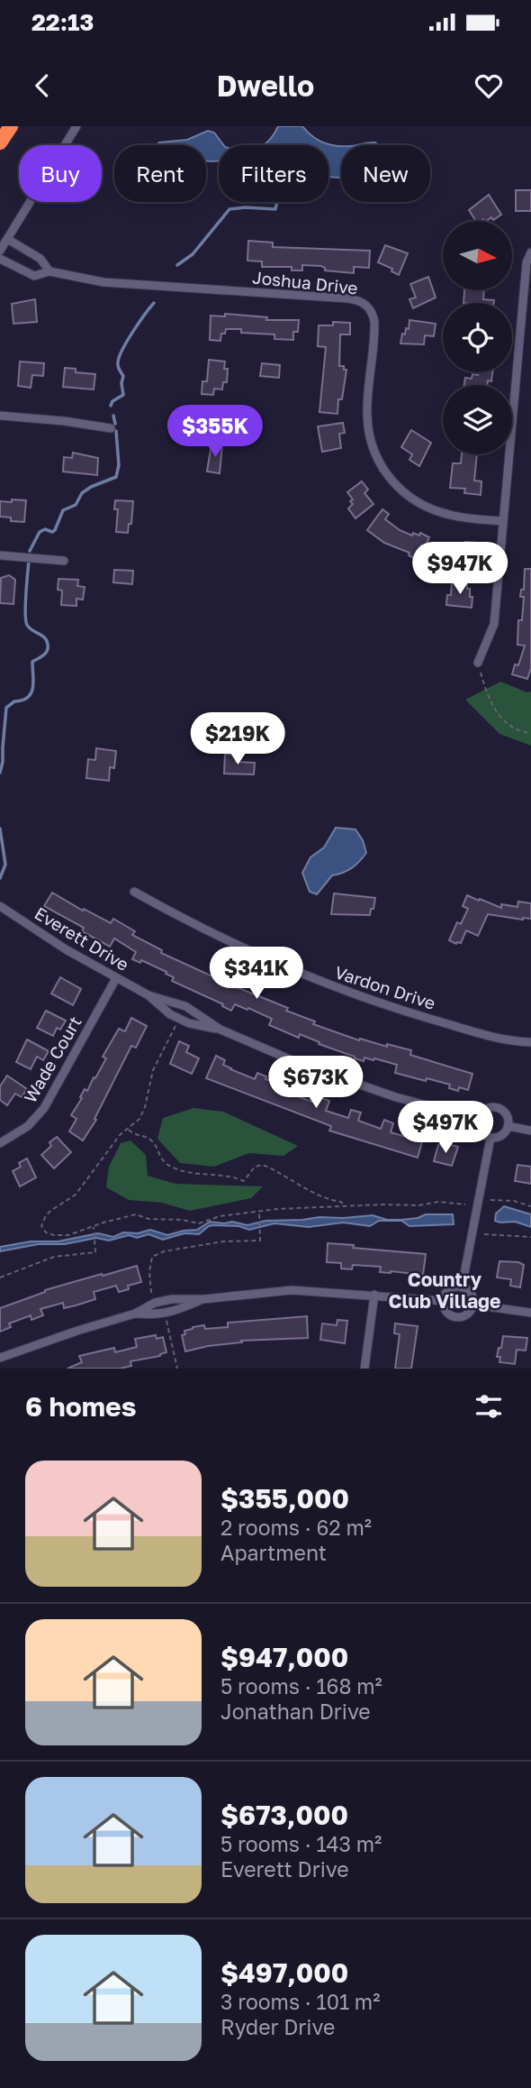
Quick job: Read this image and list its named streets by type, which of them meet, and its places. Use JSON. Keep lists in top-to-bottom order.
{
  "streets": {
    "street": [
      "Joshua Drive",
      "Everett Drive",
      "Vardon Drive",
      "Wade Court"
    ]
  },
  "crossings": [
    ["Everett Drive", "Wade Court"]
  ],
  "districts": ["Country Club Village"],
  "north": "right",
  "page": {
    "status": "22:13",
    "header": "Dwello",
    "chip": [
      "Buy",
      "Rent",
      "Filters",
      "New"
    ],
    "price": [
      "$355K",
      "$947K",
      "$219K",
      "$341K",
      "$673K",
      "$497K"
    ],
    "heading": "6 homes",
    "list": [
      {
        "name": "$355,000",
        "note": "2 rooms · 62 m² · Apartment"
      },
      {
        "name": "$947,000",
        "note": "5 rooms · 168 m² · Jonathan Drive"
      },
      {
        "name": "$673,000",
        "note": "5 rooms · 143 m² · Everett Drive"
      },
      {
        "name": "$497,000",
        "note": "3 rooms · 101 m² · Ryder Drive"
      }
    ]
  }
}
